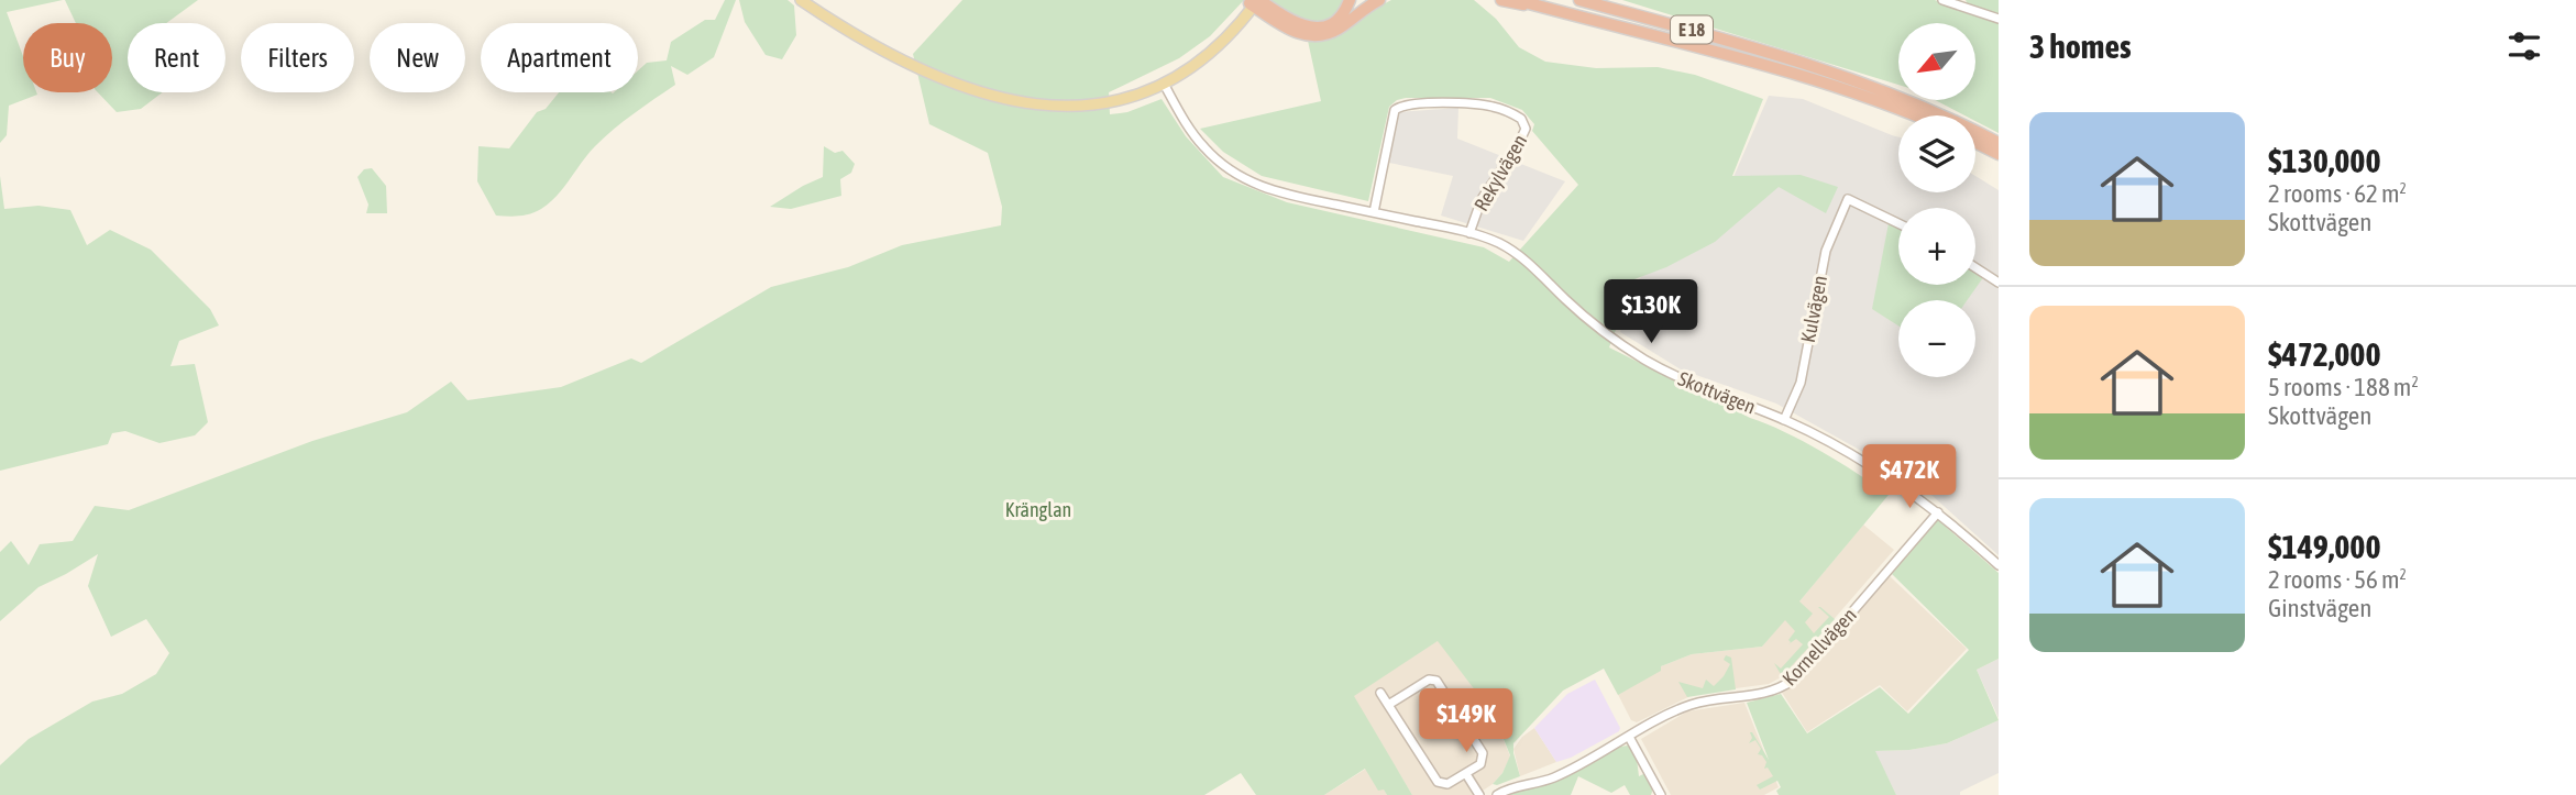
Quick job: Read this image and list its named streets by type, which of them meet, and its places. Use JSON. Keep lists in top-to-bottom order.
{
  "streets": {
    "highway": ["E 18"],
    "street": [
      "Rekylvägen",
      "Kulvägen",
      "Skottvägen",
      "Kornellvägen"
    ]
  },
  "crossings": [
    ["Rekylvägen", "Skottvägen"],
    ["Kulvägen", "Skottvägen"],
    ["Skottvägen", "Kornellvägen"]
  ],
  "parks": ["Kränglan"],
  "north": "bottom left",
  "page": {
    "heading": "3 homes",
    "map_buttons": ["+", "−"],
    "chip": [
      "Buy",
      "Rent",
      "Filters",
      "New",
      "Apartment"
    ],
    "list": [
      {
        "name": "$130,000",
        "note": "2 rooms · 62 m² · Skottvägen"
      },
      {
        "name": "$472,000",
        "note": "5 rooms · 188 m² · Skottvägen"
      },
      {
        "name": "$149,000",
        "note": "2 rooms · 56 m² · Ginstvägen"
      }
    ],
    "price": ["$130K", "$472K", "$149K"]
  }
}
